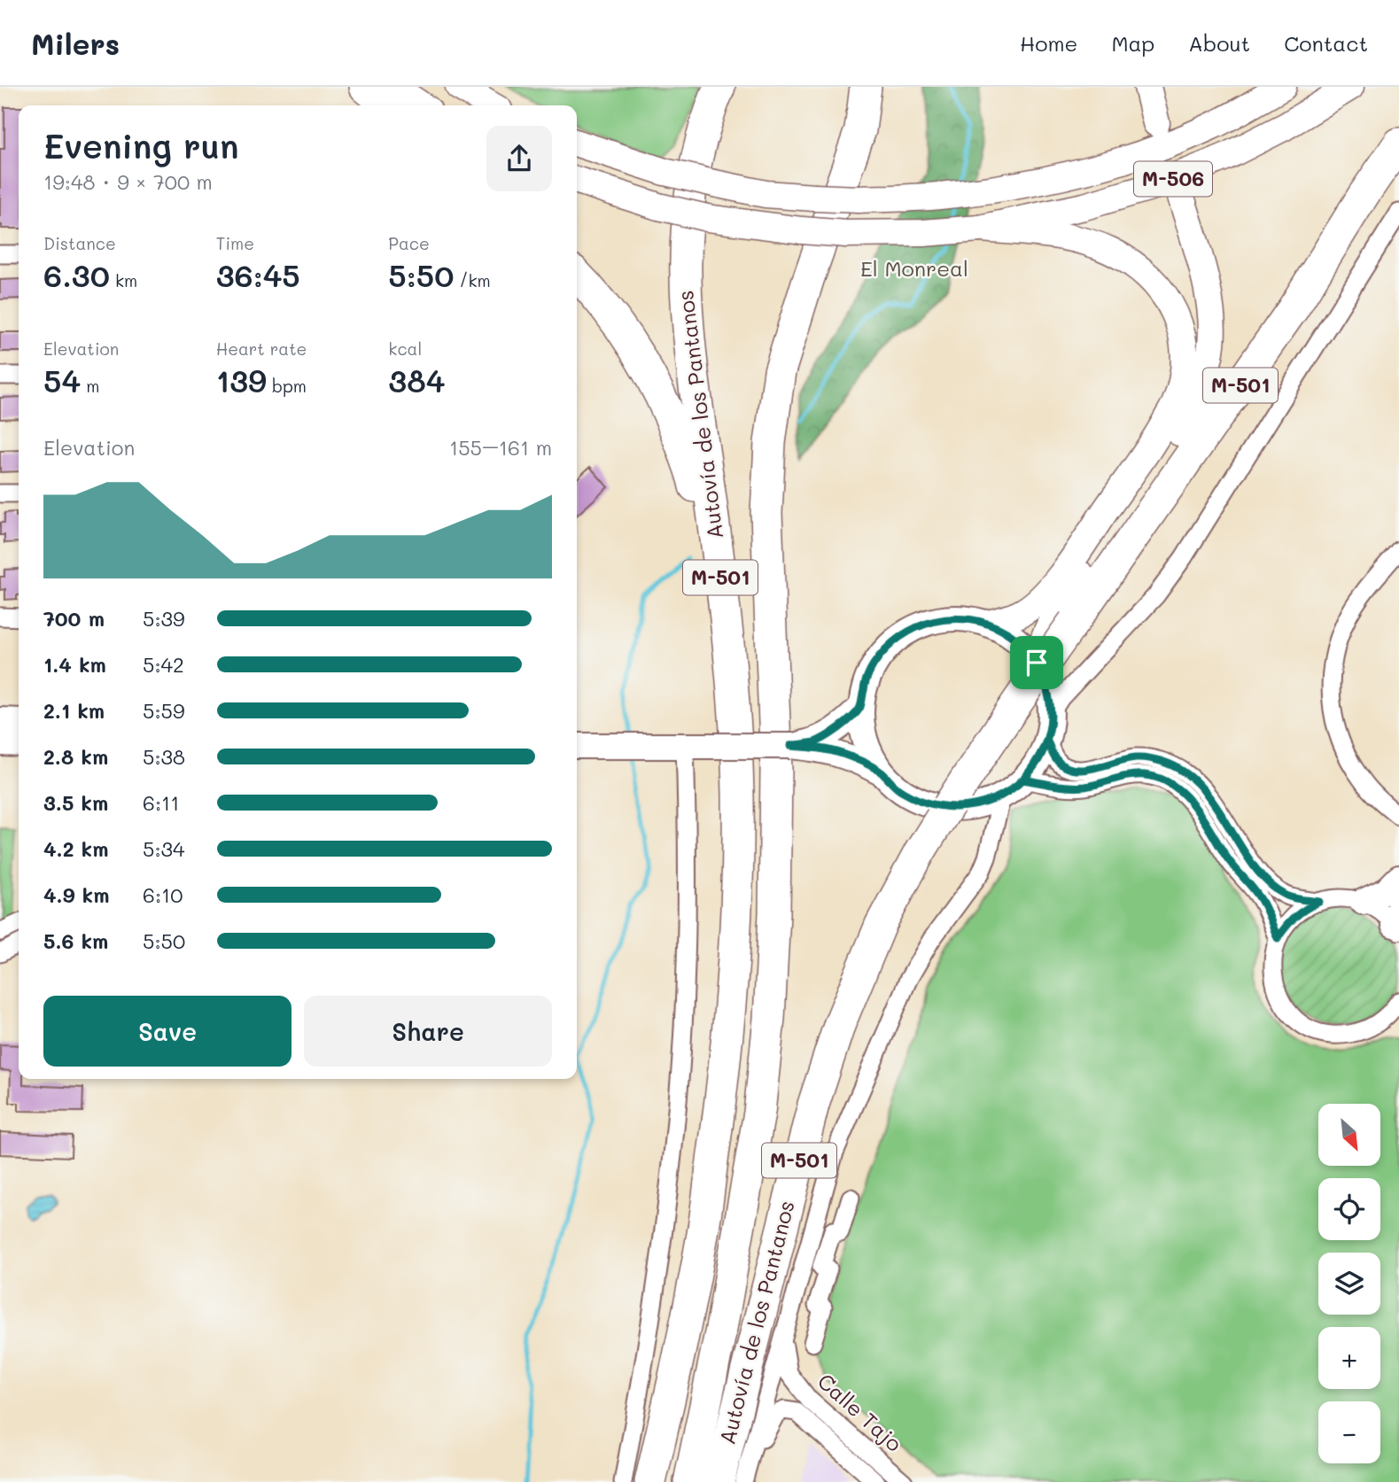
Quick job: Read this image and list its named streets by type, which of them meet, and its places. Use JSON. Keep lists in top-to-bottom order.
{
  "streets": {
    "highway": ["M-501", "Autovía de los Pantanos"],
    "main road": ["M-506"],
    "street": ["Calle Tajo"]
  },
  "parks": ["El Monreal"],
  "north": "bottom right",
  "page": {
    "header": "Milers",
    "nav": [
      "Home",
      "Map",
      "About",
      "Contact"
    ],
    "heading": ["Evening run", "19:48 · 9 × 700 m"],
    "stats": [
      ["Distance", "6.30 km"],
      ["Time", "36:45"],
      ["Pace", "5:50 /km"],
      ["Elevation", "54 m"],
      ["Heart rate", "139 bpm"],
      ["kcal", "384"]
    ],
    "chart": ["Elevation", "155–161 m"],
    "list": [
      {
        "name": "700 m",
        "note": "5:39"
      },
      {
        "name": "1.4 km",
        "note": "5:42"
      },
      {
        "name": "2.1 km",
        "note": "5:59"
      },
      {
        "name": "2.8 km",
        "note": "5:38"
      },
      {
        "name": "3.5 km",
        "note": "6:11"
      },
      {
        "name": "4.2 km",
        "note": "5:34"
      },
      {
        "name": "4.9 km",
        "note": "6:10"
      },
      {
        "name": "5.6 km",
        "note": "5:50"
      }
    ],
    "buttons": ["Save", "Share"],
    "map_buttons": ["+", "−"]
  }
}
